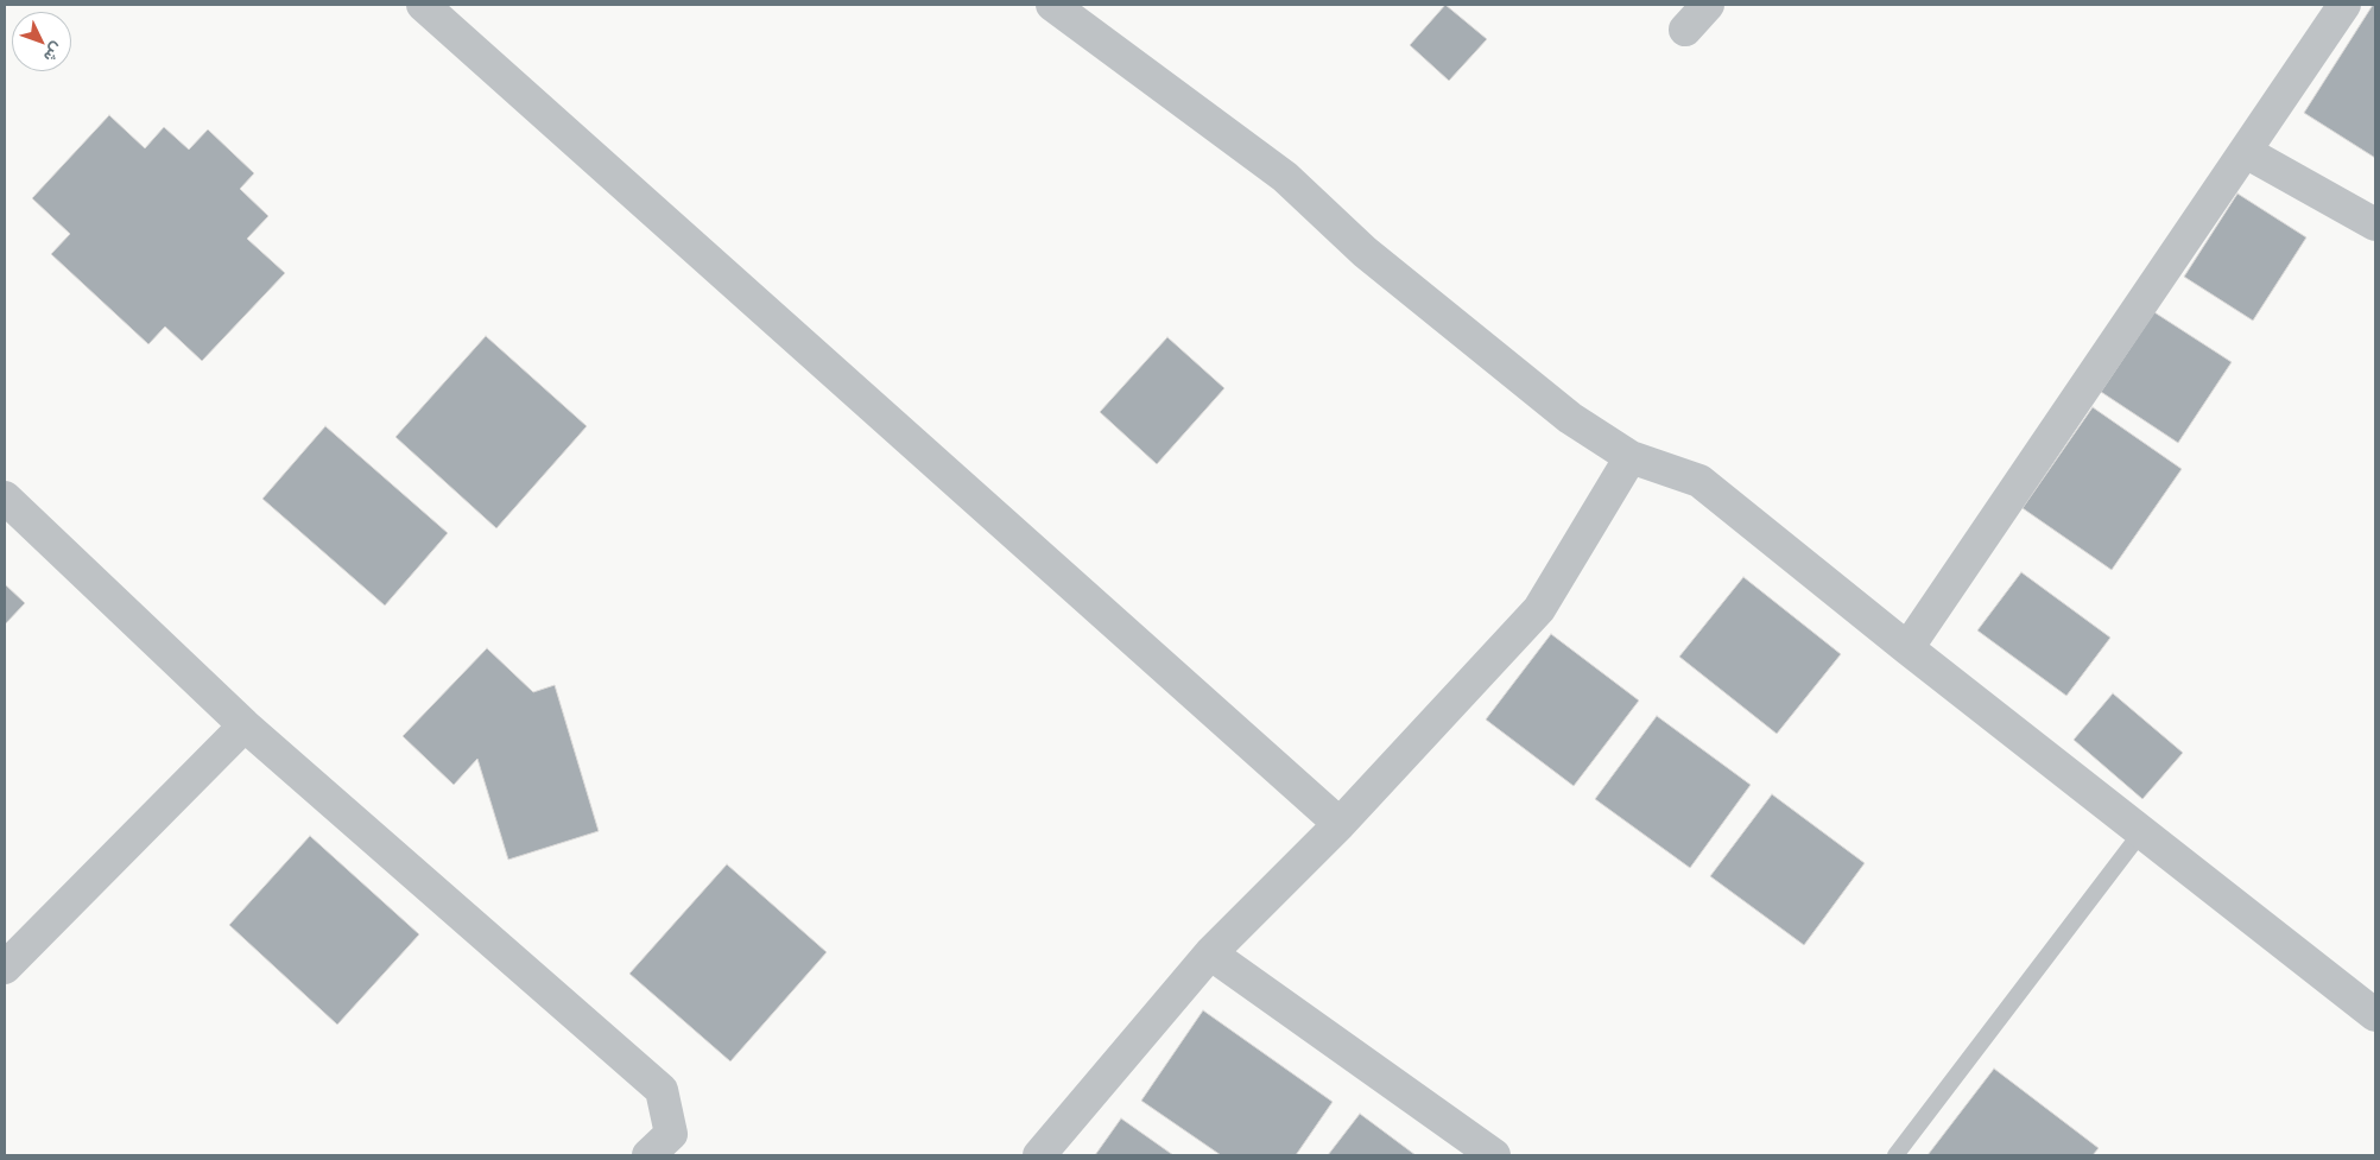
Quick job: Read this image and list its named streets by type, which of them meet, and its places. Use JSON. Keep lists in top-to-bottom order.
{
  "north": "bottom right"
}
